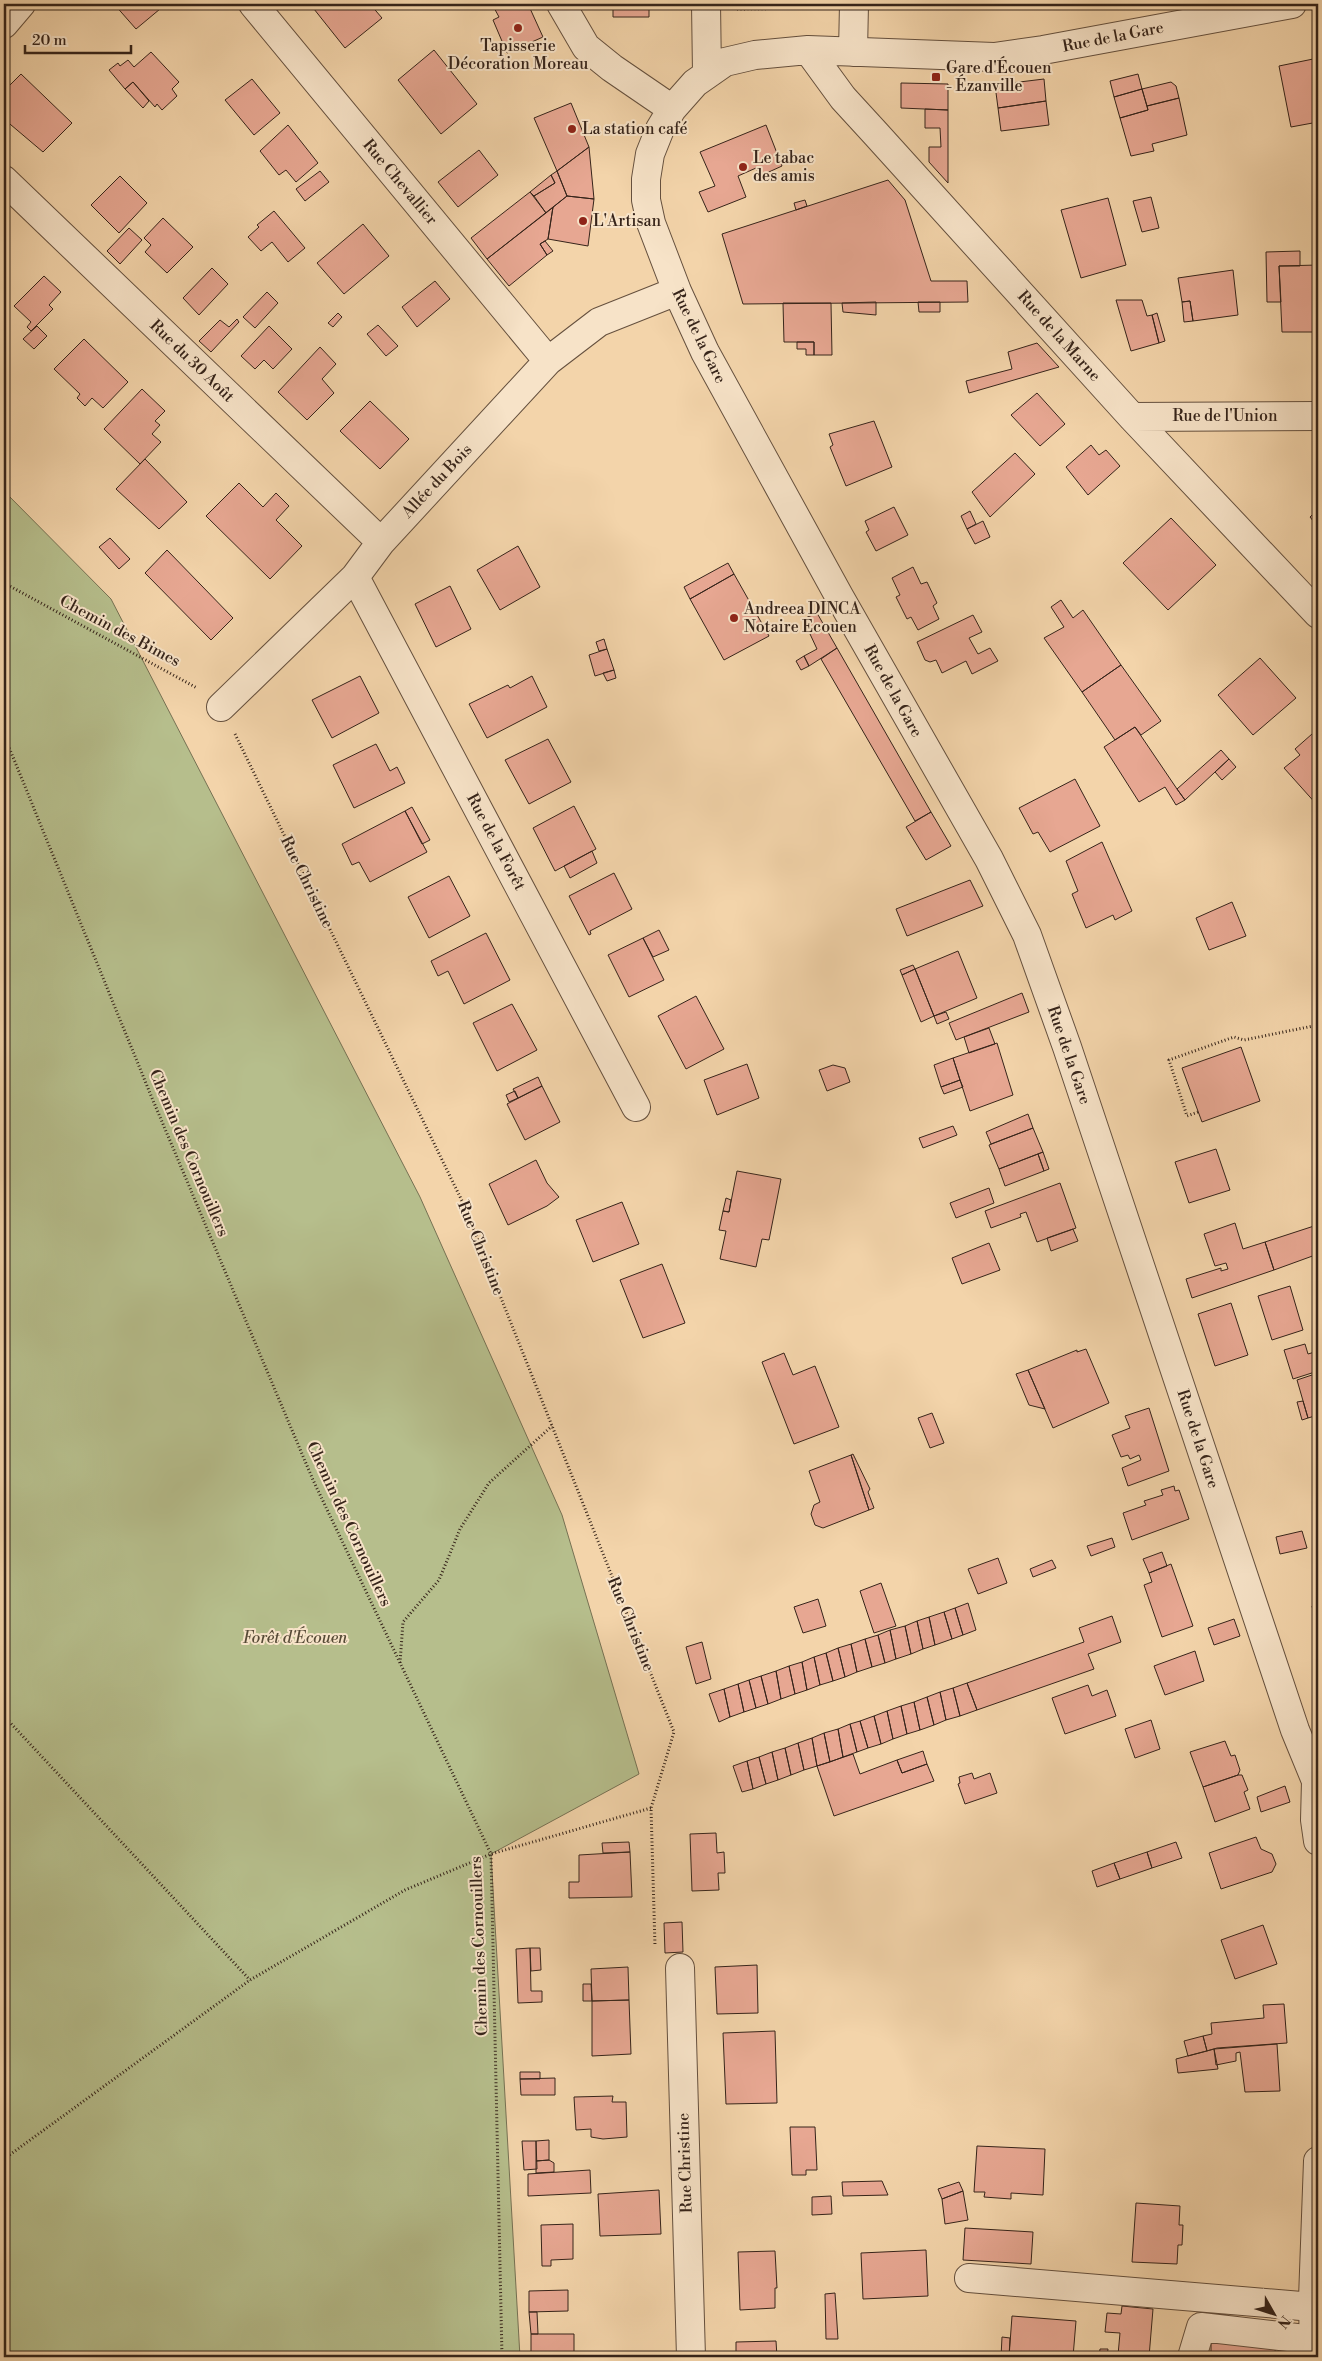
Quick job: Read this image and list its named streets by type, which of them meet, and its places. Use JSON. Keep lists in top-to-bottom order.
{
  "streets": {
    "street": [
      "Rue de la Gare",
      "Rue Chevallier",
      "Rue de la Marne",
      "Rue du 30 Août",
      "Rue de l'Union",
      "Allée du Bois",
      "Rue de la Forêt",
      "Rue Christine"
    ],
    "path": ["Chemin des Bimes", "Chemin des Cornouillers"]
  },
  "crossings": [
    ["Rue de la Gare", "Rue de la Marne"],
    ["Rue de la Gare", "Allée du Bois"],
    ["Rue Chevallier", "Allée du Bois"],
    ["Rue de la Marne", "Rue de l'Union"],
    ["Rue du 30 Août", "Allée du Bois"],
    ["Allée du Bois", "Chemin des Bimes"],
    ["Allée du Bois", "Rue de la Forêt"],
    ["Allée du Bois", "Rue Christine"],
    ["Chemin des Bimes", "Rue Christine"]
  ],
  "parks": ["Forêt d'Écouen"],
  "places": {
    "other": [
      "Tapisserie Décoration Moreau",
      "La station café",
      "Le tabac des amis",
      "L'Artisan",
      "Andreea DINCA Notaire Ecouen"
    ],
    "transit": ["Gare d'Écouen - Ézanville"]
  },
  "scale_bar": "20 m",
  "north": "bottom right"
}
